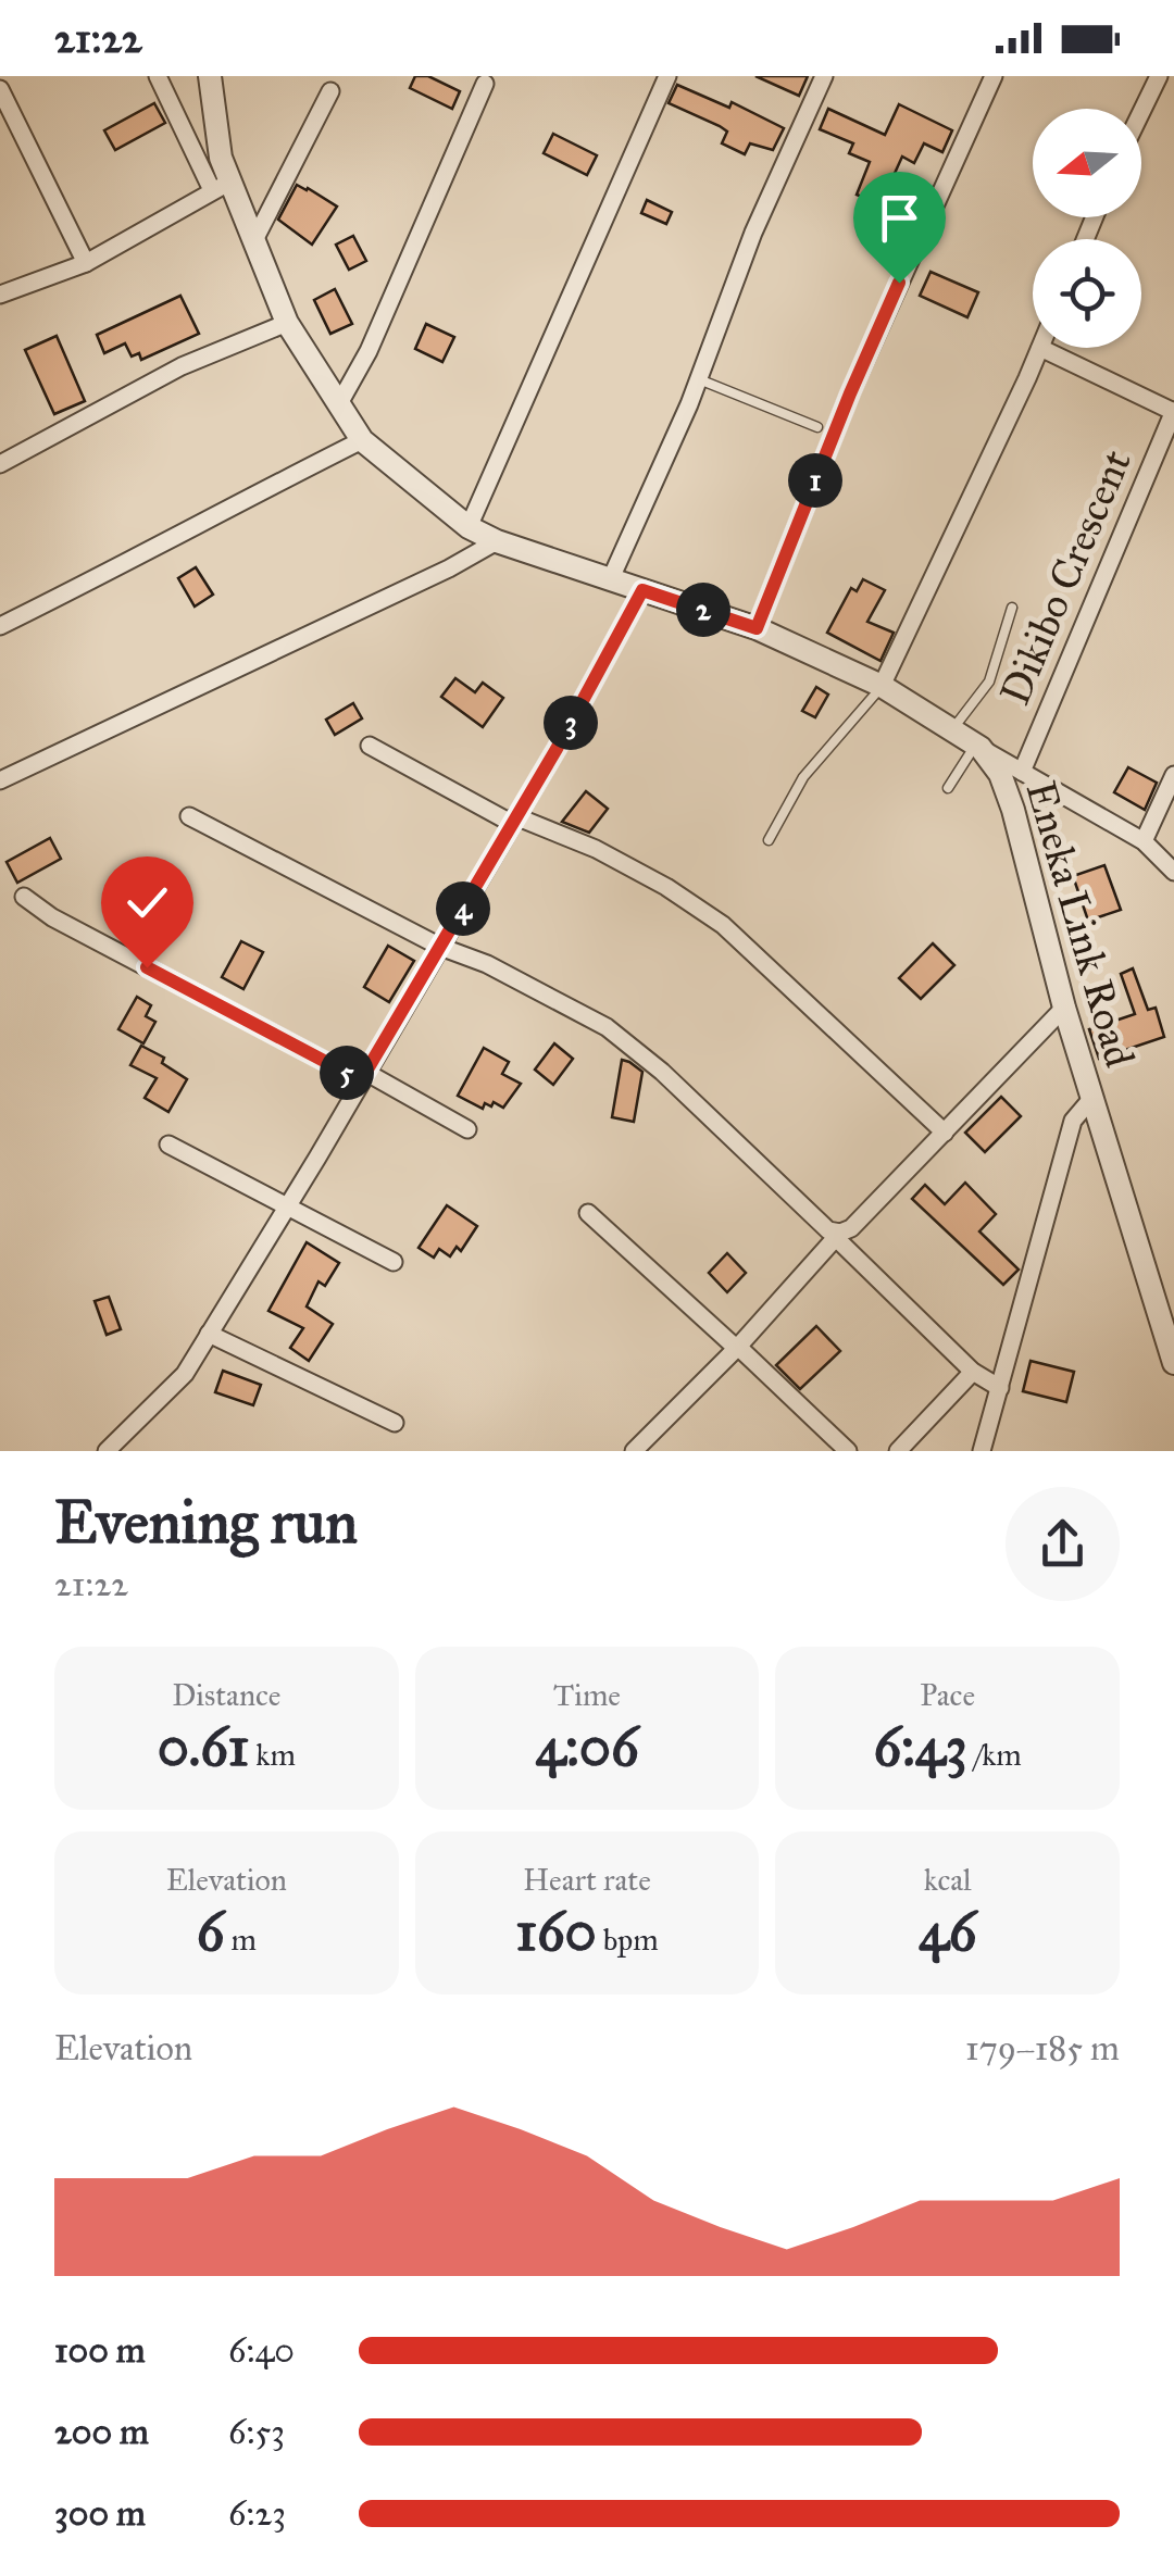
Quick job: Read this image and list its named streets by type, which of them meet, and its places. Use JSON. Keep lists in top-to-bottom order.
{
  "streets": {
    "street": ["Dikibo Crescent", "Eneka Link Road"]
  },
  "north": "left",
  "page": {
    "status": "21:22",
    "pins": [
      "1",
      "2",
      "3",
      "4",
      "5"
    ],
    "heading": ["Evening run", "21:22"],
    "stats": [
      ["Distance", "0.61 km"],
      ["Time", "4:06"],
      ["Pace", "6:43 /km"],
      ["Elevation", "6 m"],
      ["Heart rate", "160 bpm"],
      ["kcal", "46"]
    ],
    "chart": ["Elevation", "179–185 m"],
    "list": [
      {
        "name": "100 m",
        "note": "6:40"
      },
      {
        "name": "200 m",
        "note": "6:53"
      },
      {
        "name": "300 m",
        "note": "6:23"
      }
    ]
  }
}
